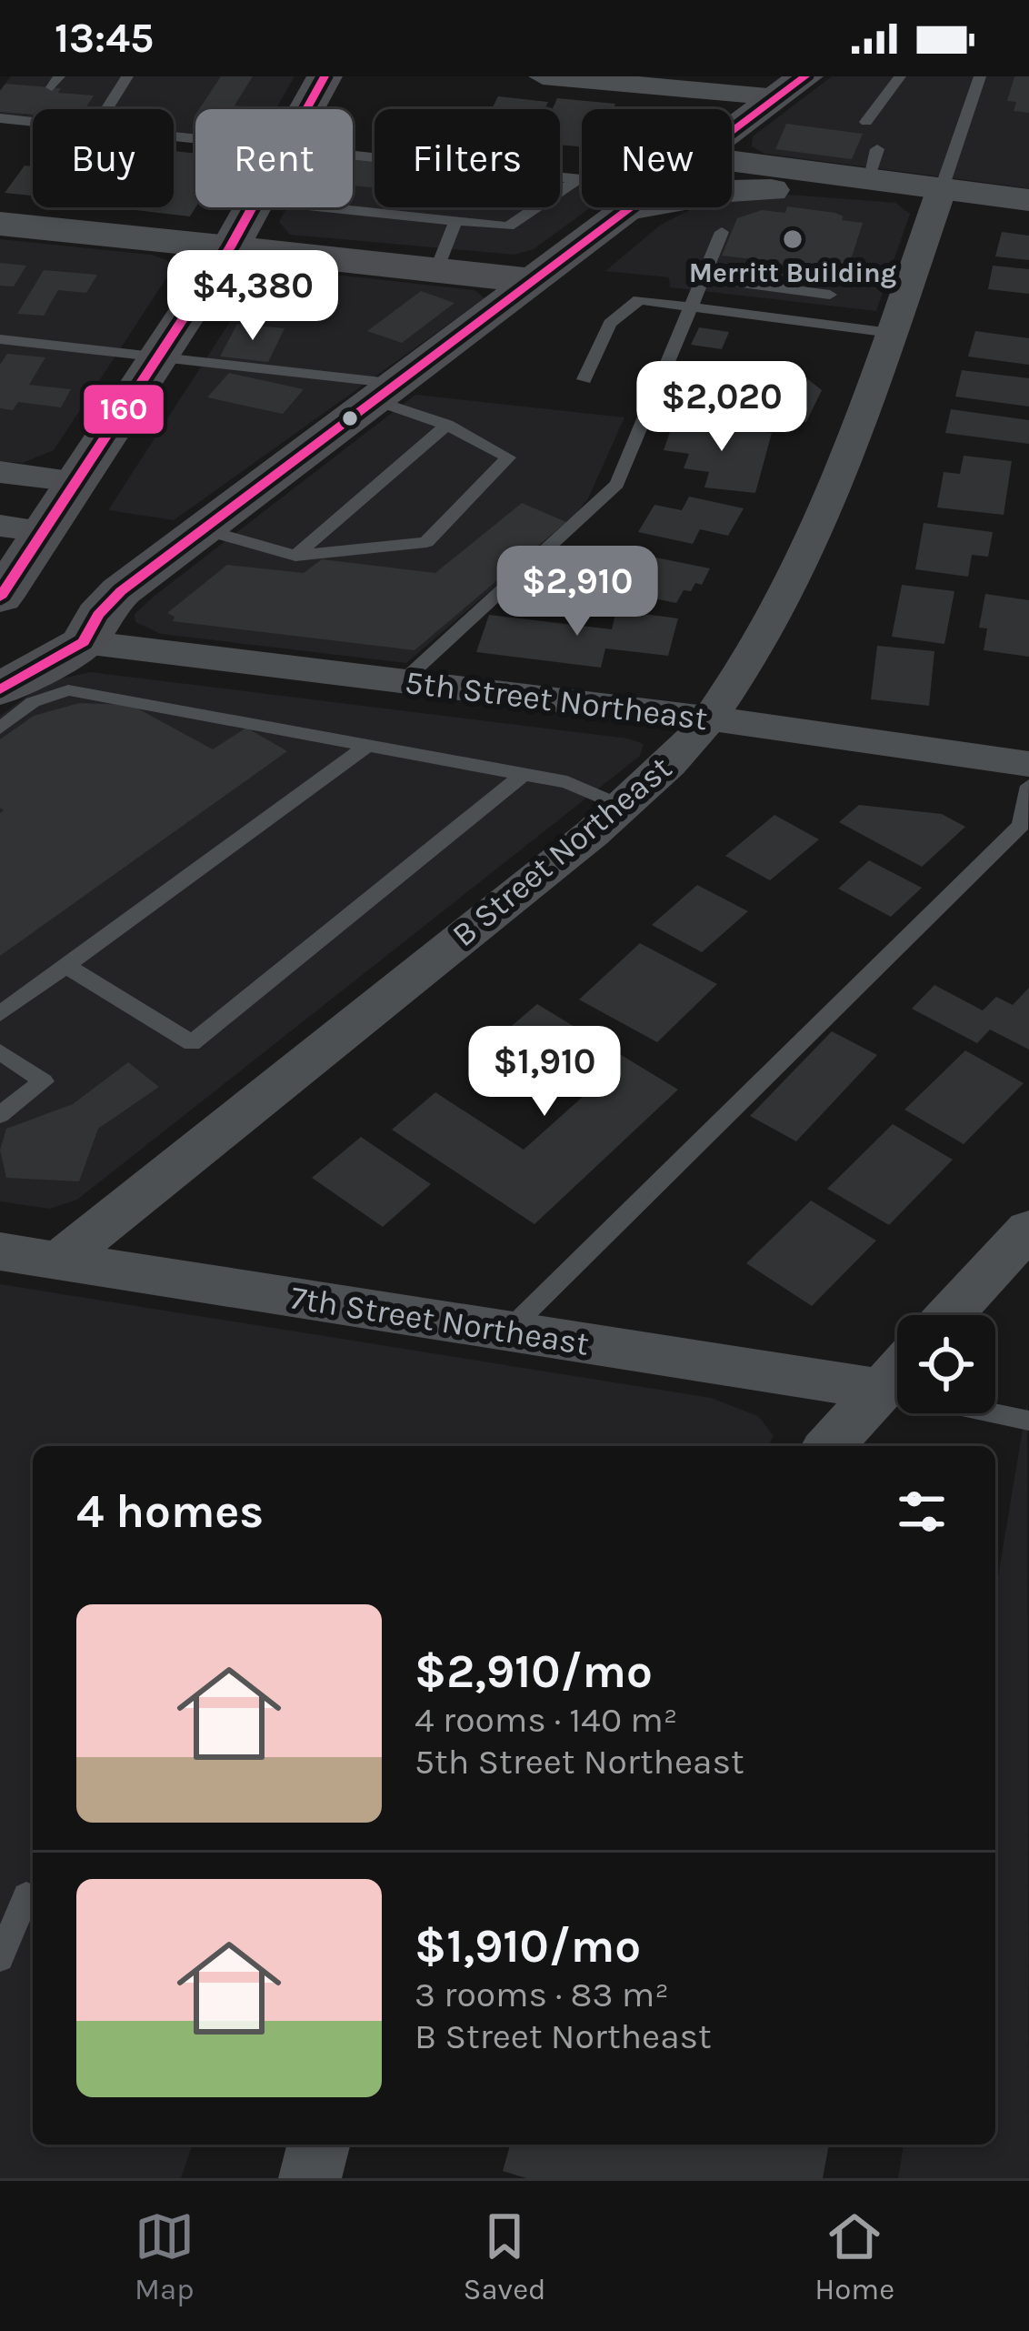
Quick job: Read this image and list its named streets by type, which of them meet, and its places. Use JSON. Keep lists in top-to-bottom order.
{
  "streets": {
    "street": ["5th Street Northeast", "B Street Northeast", "7th Street Northeast"]
  },
  "crossings": [
    ["5th Street Northeast", "B Street Northeast"],
    ["B Street Northeast", "7th Street Northeast"]
  ],
  "places": ["Merritt Building"],
  "lines": ["transit line 160"],
  "page": {
    "status": "13:45",
    "chip": [
      "Buy",
      "Rent",
      "Filters",
      "New"
    ],
    "price": [
      "$4,380",
      "$2,020",
      "$2,910",
      "$1,910"
    ],
    "heading": "4 homes",
    "list": [
      {
        "name": "$2,910/mo",
        "note": "4 rooms · 140 m² · 5th Street Northeast"
      },
      {
        "name": "$1,910/mo",
        "note": "3 rooms · 83 m² · B Street Northeast"
      }
    ],
    "tabs": ["Map", "Saved", "Home"]
  }
}
